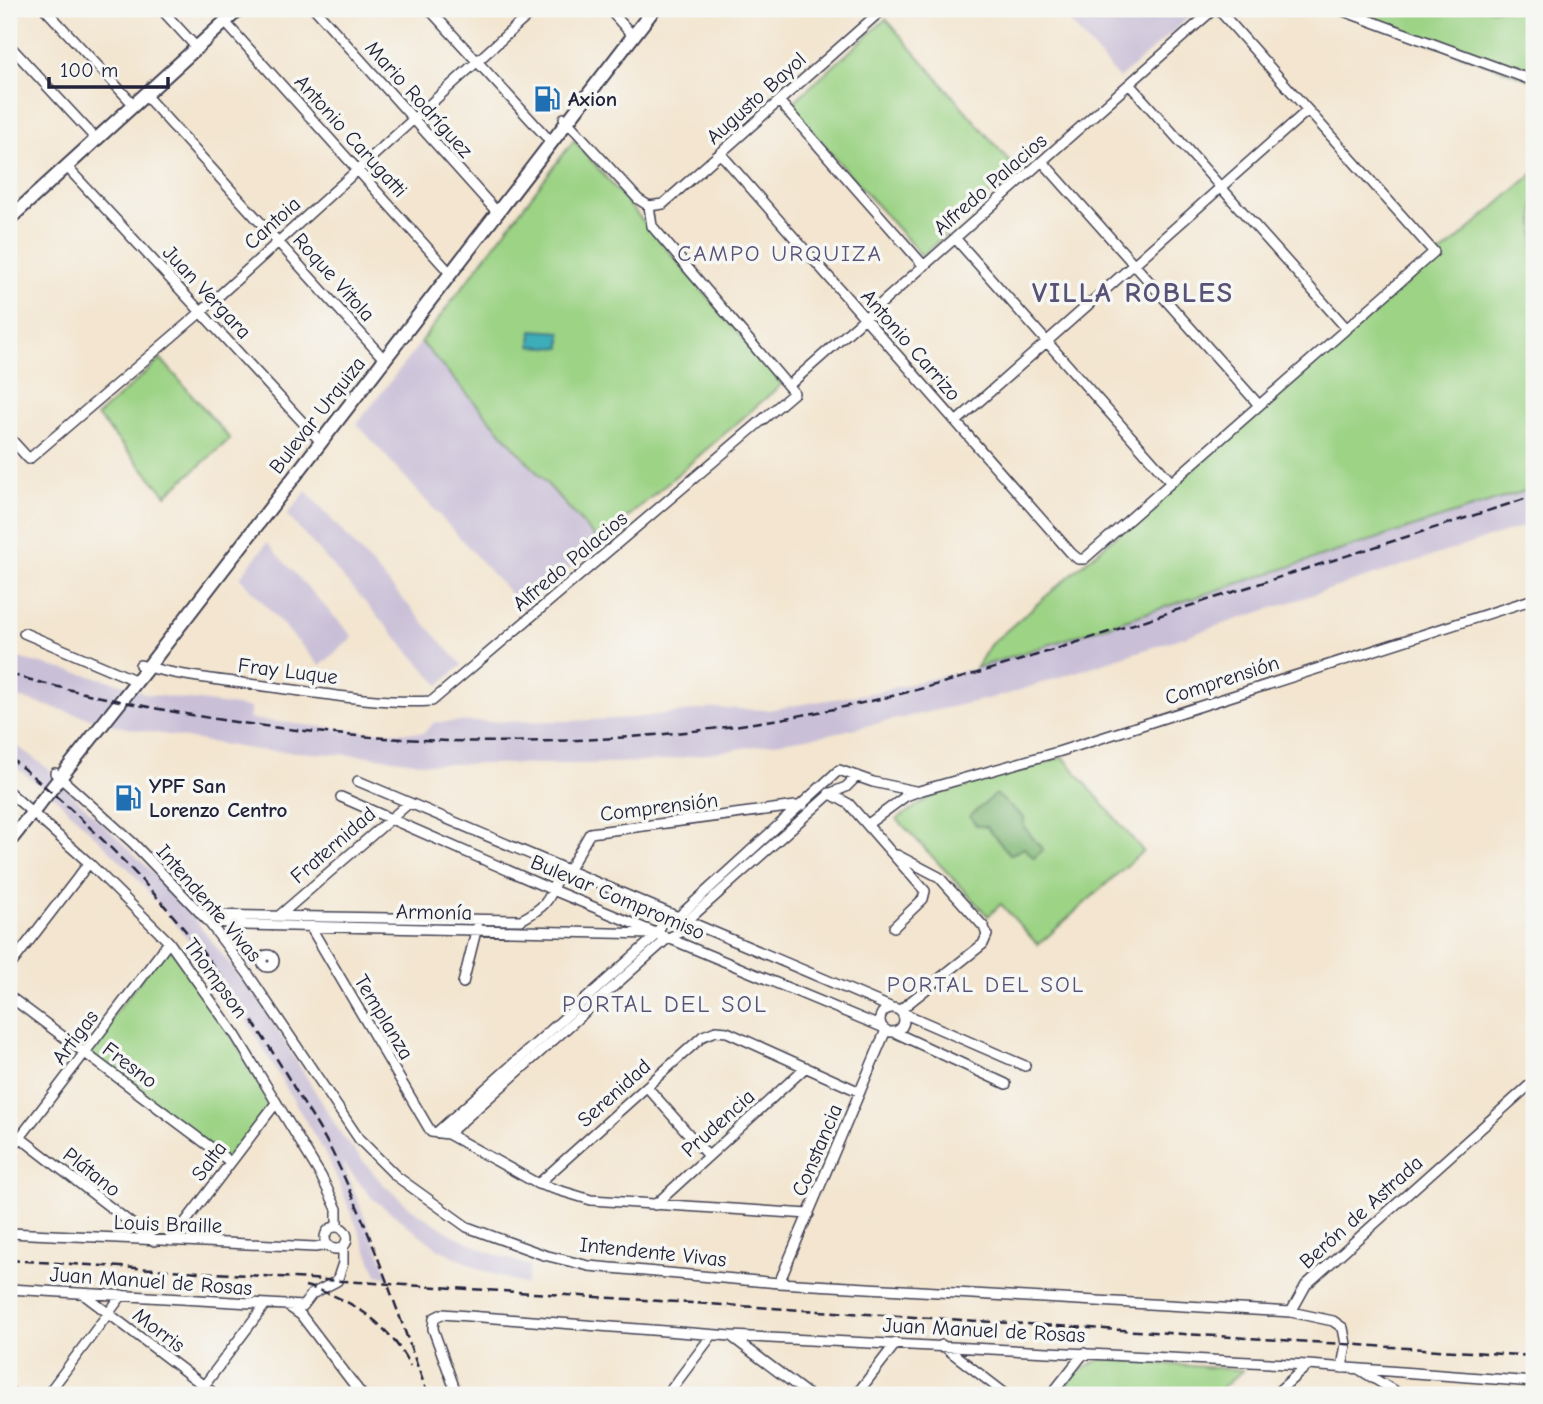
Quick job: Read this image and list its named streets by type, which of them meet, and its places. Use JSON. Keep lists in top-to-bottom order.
{
  "streets": {
    "main road": ["Bulevar Urquiza"],
    "street": [
      "Augusto Bayol",
      "Mario Rodríguez",
      "Antonio Carugatti",
      "Alfredo Palacios",
      "Cantoia",
      "Roque Vitola",
      "Juan Vergara",
      "Antonio Carrizo",
      "Fray Luque",
      "Comprensión",
      "Fraternidad",
      "Bulevar Compromiso",
      "Intendente Vivas",
      "Armonía",
      "Thompson",
      "Templanza",
      "Artigas",
      "Fresno",
      "Serenidad",
      "Prudencia",
      "Constancia",
      "Salta",
      "Plátano",
      "Berón de Astrada",
      "Louis Braille",
      "Juan Manuel de Rosas",
      "Morris"
    ]
  },
  "crossings": [
    ["Augusto Bayol", "Antonio Carrizo"],
    ["Mario Rodríguez", "Cantoia"],
    ["Mario Rodríguez", "Bulevar Urquiza"],
    ["Antonio Carugatti", "Cantoia"],
    ["Antonio Carugatti", "Bulevar Urquiza"],
    ["Alfredo Palacios", "Antonio Carrizo"],
    ["Alfredo Palacios", "Fray Luque"],
    ["Cantoia", "Roque Vitola"],
    ["Cantoia", "Juan Vergara"],
    ["Roque Vitola", "Bulevar Urquiza"],
    ["Juan Vergara", "Bulevar Urquiza"],
    ["Bulevar Urquiza", "Fray Luque"],
    ["Bulevar Urquiza", "Intendente Vivas"],
    ["Bulevar Urquiza", "Thompson"],
    ["Comprensión", "Bulevar Compromiso"],
    ["Comprensión", "Armonía"],
    ["Fraternidad", "Bulevar Compromiso"],
    ["Fraternidad", "Armonía"],
    ["Bulevar Compromiso", "Armonía"],
    ["Bulevar Compromiso", "Constancia"],
    ["Intendente Vivas", "Armonía"],
    ["Intendente Vivas", "Constancia"],
    ["Intendente Vivas", "Berón de Astrada"],
    ["Armonía", "Templanza"],
    ["Thompson", "Artigas"],
    ["Thompson", "Salta"],
    ["Thompson", "Louis Braille"],
    ["Artigas", "Fresno"],
    ["Artigas", "Plátano"],
    ["Fresno", "Salta"],
    ["Serenidad", "Prudencia"],
    ["Salta", "Louis Braille"],
    ["Plátano", "Louis Braille"],
    ["Juan Manuel de Rosas", "Morris"]
  ],
  "districts": [
    "CAMPO URQUIZA",
    "VILLA ROBLES",
    "PORTAL DEL SOL",
    "PORTAL DEL SOL"
  ],
  "places": {
    "fuel station": ["Axion", "YPF San Lorenzo Centro"]
  },
  "scale_bar": "100 m"
}
